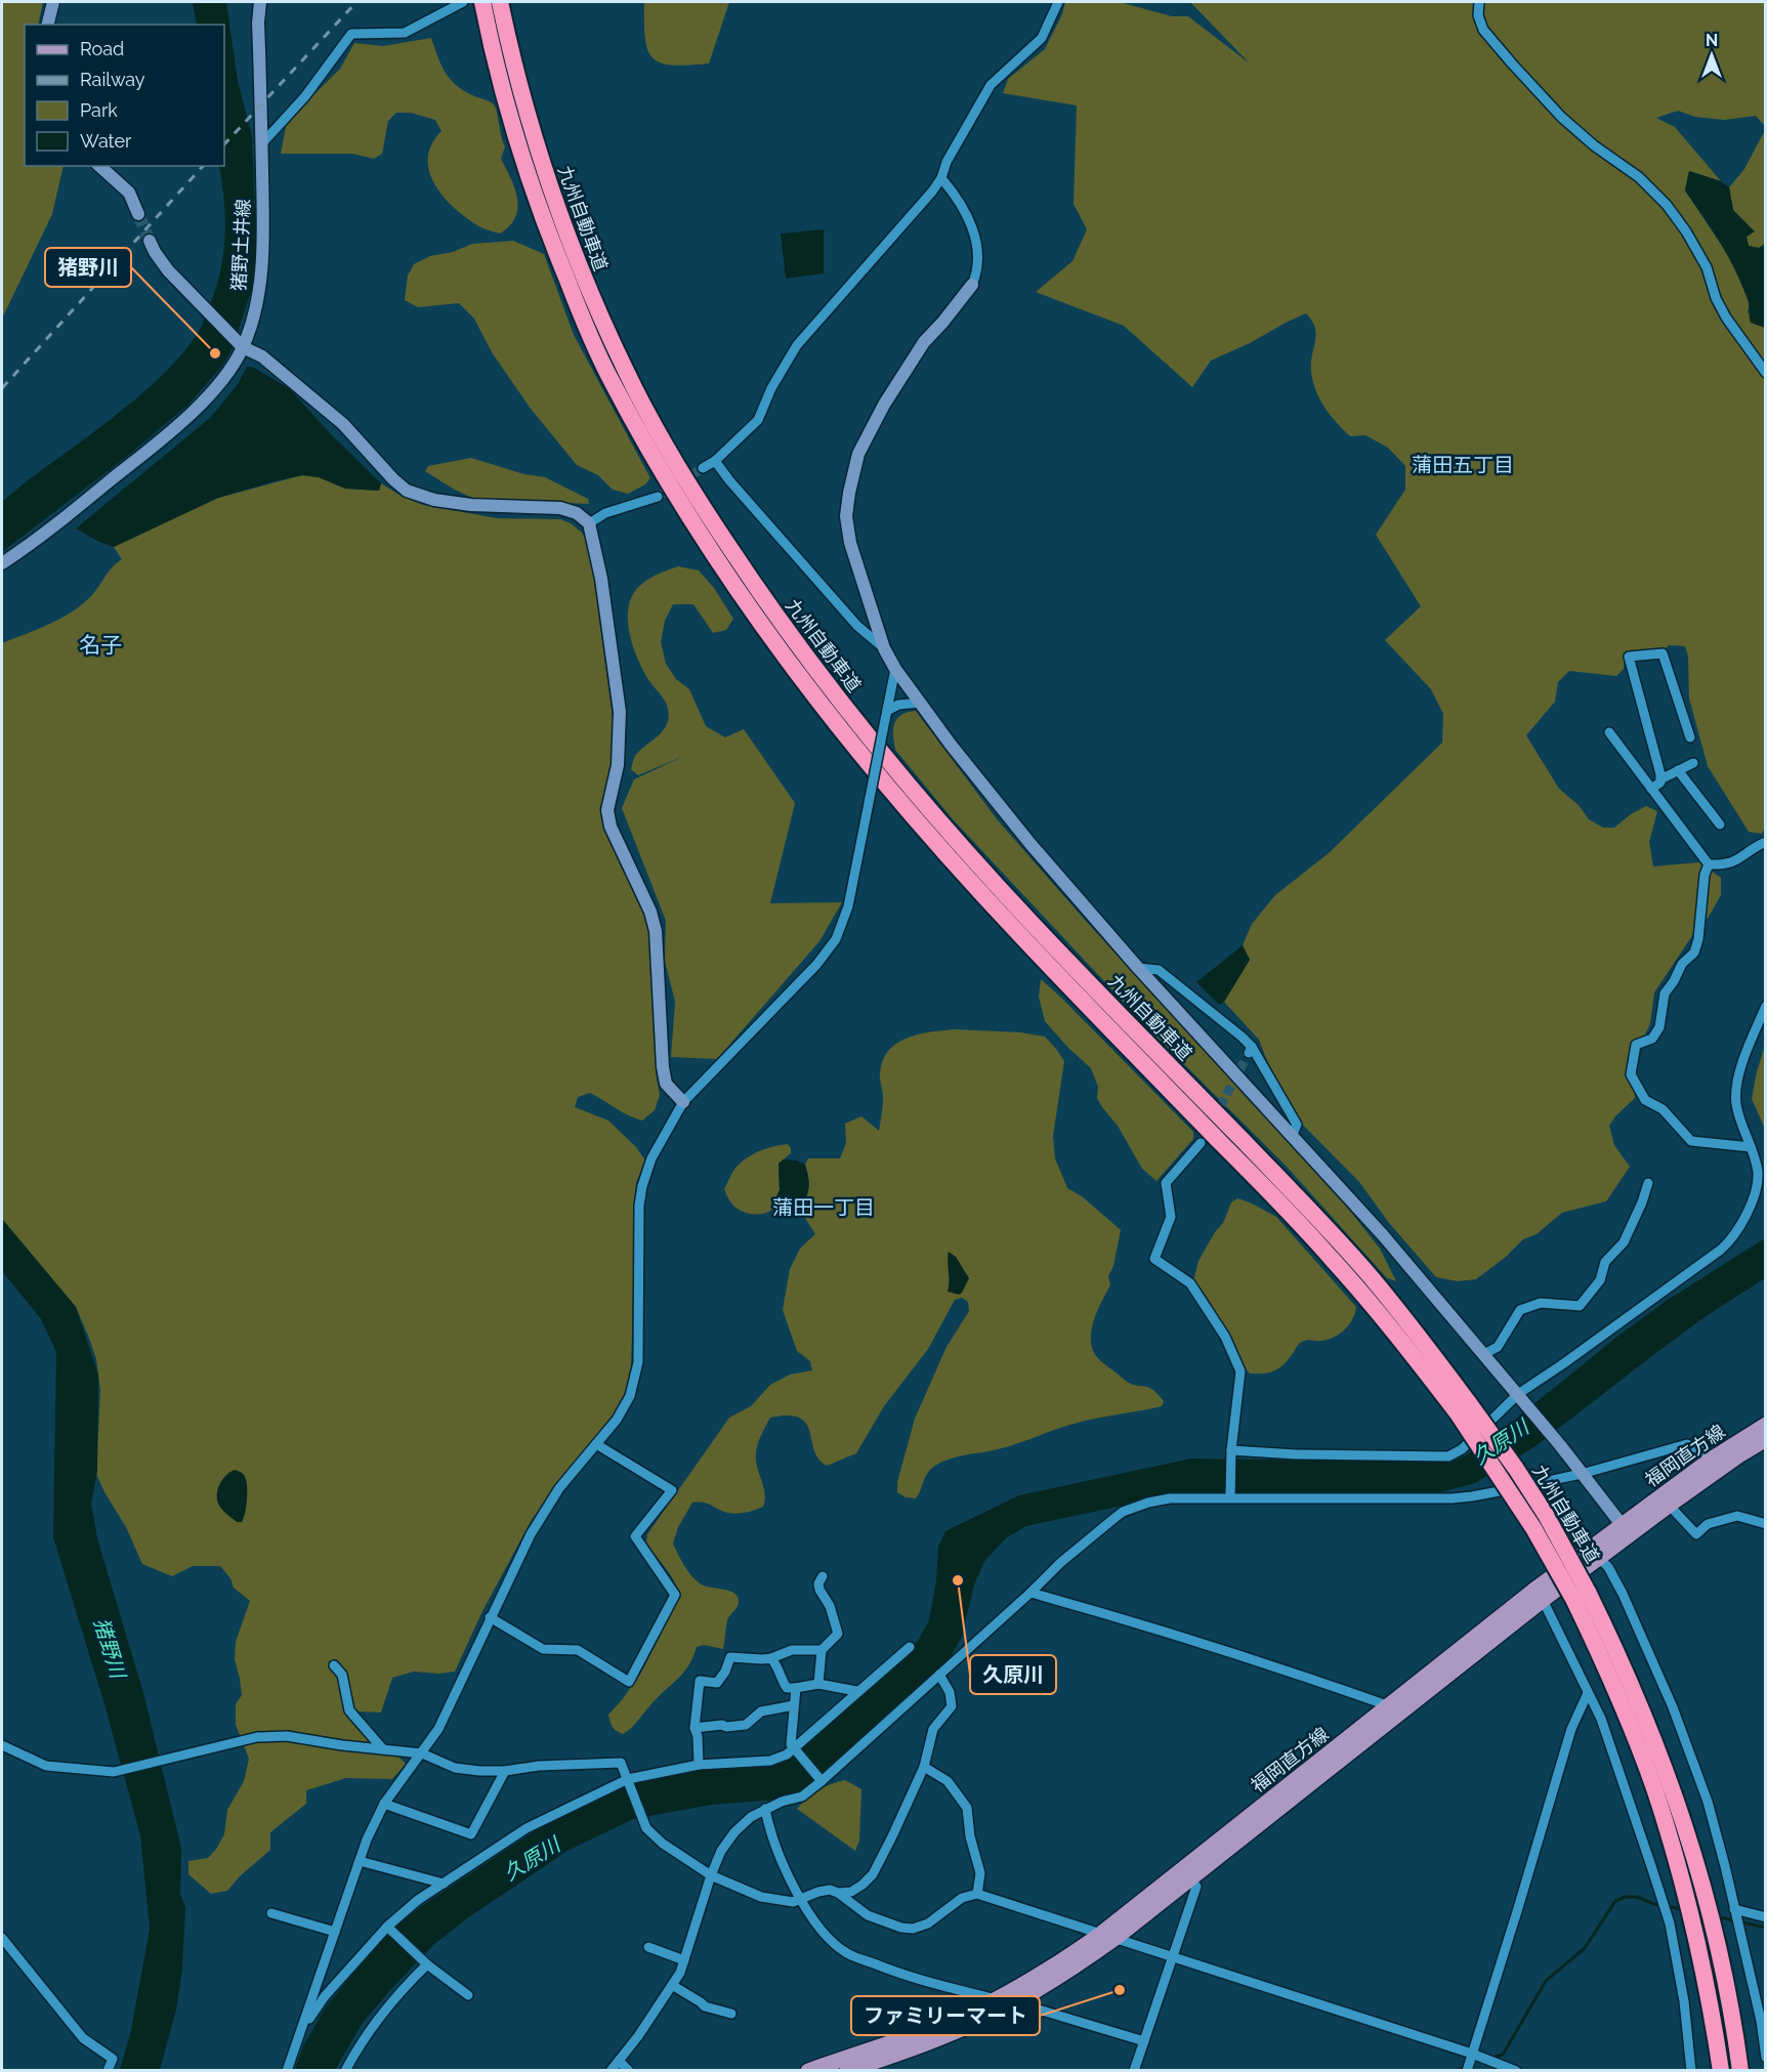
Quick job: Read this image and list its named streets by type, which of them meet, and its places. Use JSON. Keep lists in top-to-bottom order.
{
  "streets": {
    "highway": ["九州自動車道"],
    "main road": ["福岡直方線"],
    "street": ["猪野土井線"]
  },
  "districts": ["蒲田五丁目", "名子", "蒲田一丁目"],
  "water": ["久原川", "猪野川"],
  "places": ["猪野川", "久原川", "ファミリーマート"],
  "legend": [
    "Road",
    "Railway",
    "Park",
    "Water"
  ],
  "north": "top"
}
